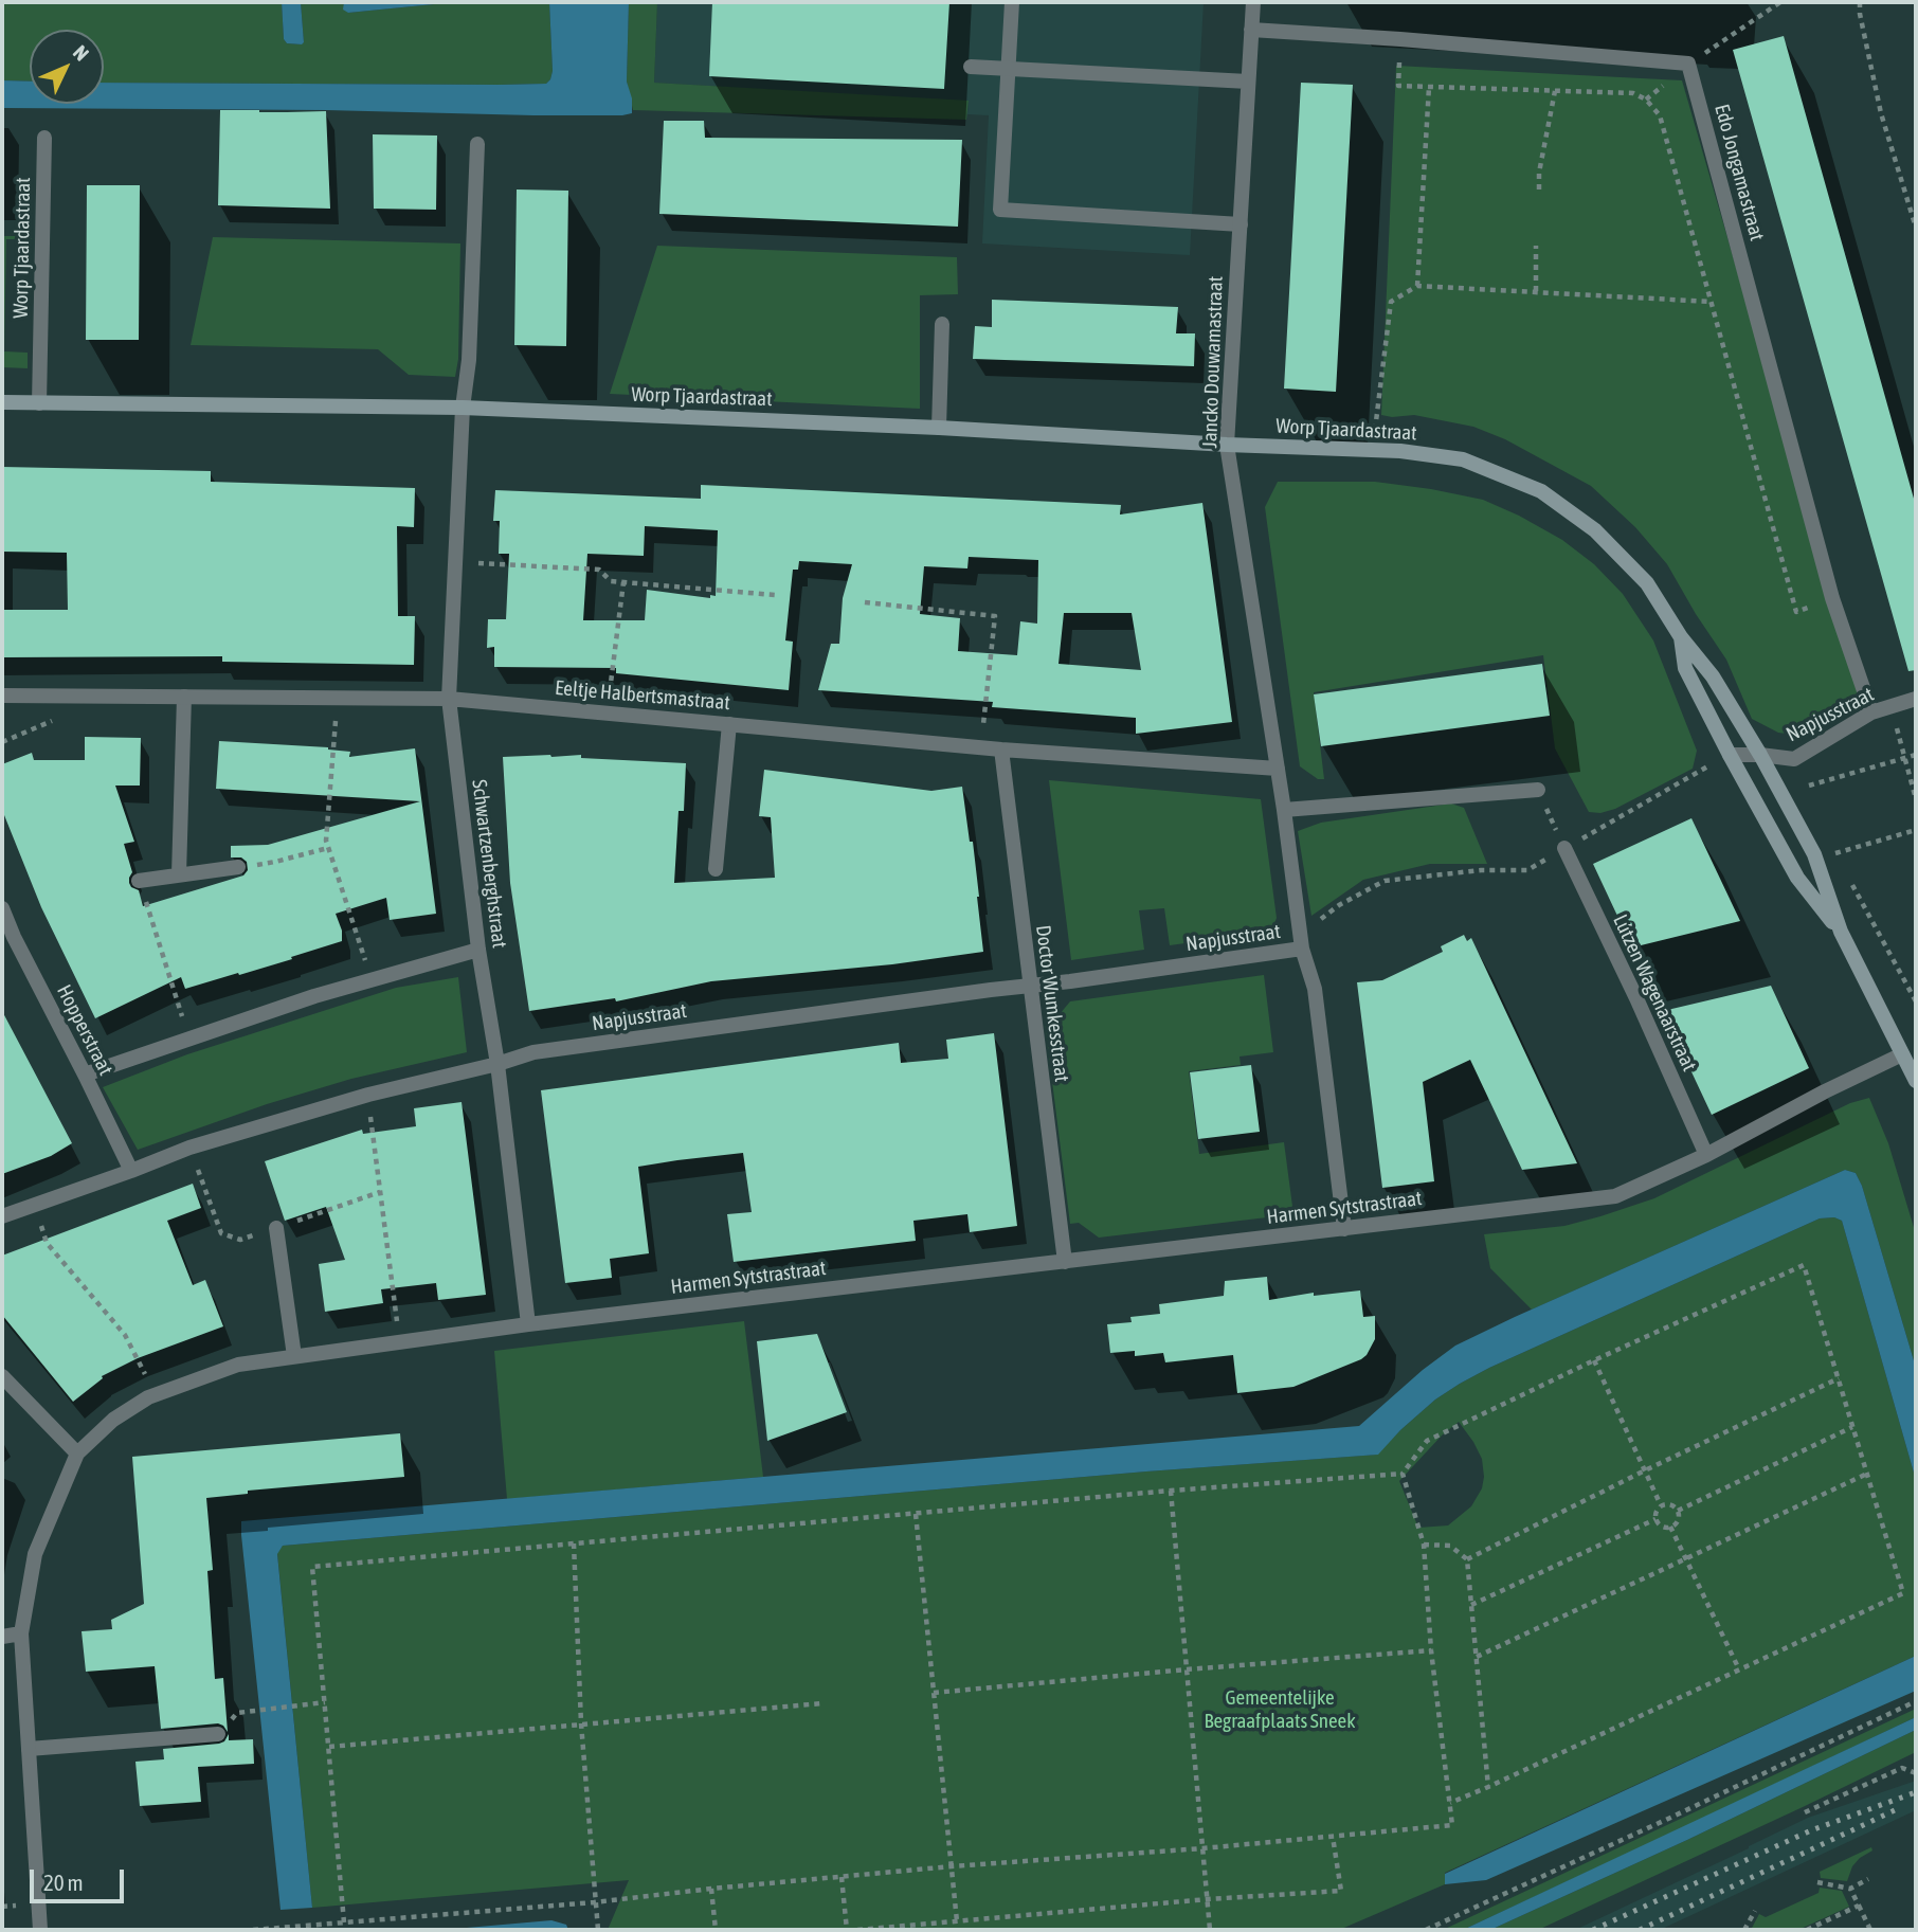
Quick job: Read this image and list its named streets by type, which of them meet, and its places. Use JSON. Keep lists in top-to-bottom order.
{
  "streets": {
    "main road": ["Worp Tjaardastraat"],
    "street": [
      "Edo Jongamastraat",
      "Jancko Douwamastraat",
      "Eeltje Halbertsmastraat",
      "Napjusstraat",
      "Schwartzenberghstraat",
      "Lútzen Wagenaarstraat",
      "Doctor Wumkesstraat",
      "Hopperstraat",
      "Harmen Sytstrastraat"
    ]
  },
  "crossings": [
    ["Edo Jongamastraat", "Napjusstraat"],
    ["Worp Tjaardastraat", "Jancko Douwamastraat"],
    ["Worp Tjaardastraat", "Napjusstraat"],
    ["Worp Tjaardastraat", "Schwartzenberghstraat"],
    ["Worp Tjaardastraat", "Harmen Sytstrastraat"],
    ["Jancko Douwamastraat", "Eeltje Halbertsmastraat"],
    ["Jancko Douwamastraat", "Napjusstraat"],
    ["Eeltje Halbertsmastraat", "Schwartzenberghstraat"],
    ["Eeltje Halbertsmastraat", "Doctor Wumkesstraat"],
    ["Napjusstraat", "Schwartzenberghstraat"],
    ["Napjusstraat", "Lútzen Wagenaarstraat"],
    ["Napjusstraat", "Doctor Wumkesstraat"],
    ["Napjusstraat", "Hopperstraat"],
    ["Napjusstraat", "Harmen Sytstrastraat"],
    ["Schwartzenberghstraat", "Harmen Sytstrastraat"],
    ["Lútzen Wagenaarstraat", "Harmen Sytstrastraat"],
    ["Doctor Wumkesstraat", "Harmen Sytstrastraat"]
  ],
  "parks": ["Gemeentelijke Begraafplaats Sneek"],
  "scale_bar": "20 m",
  "north": "top right"
}
